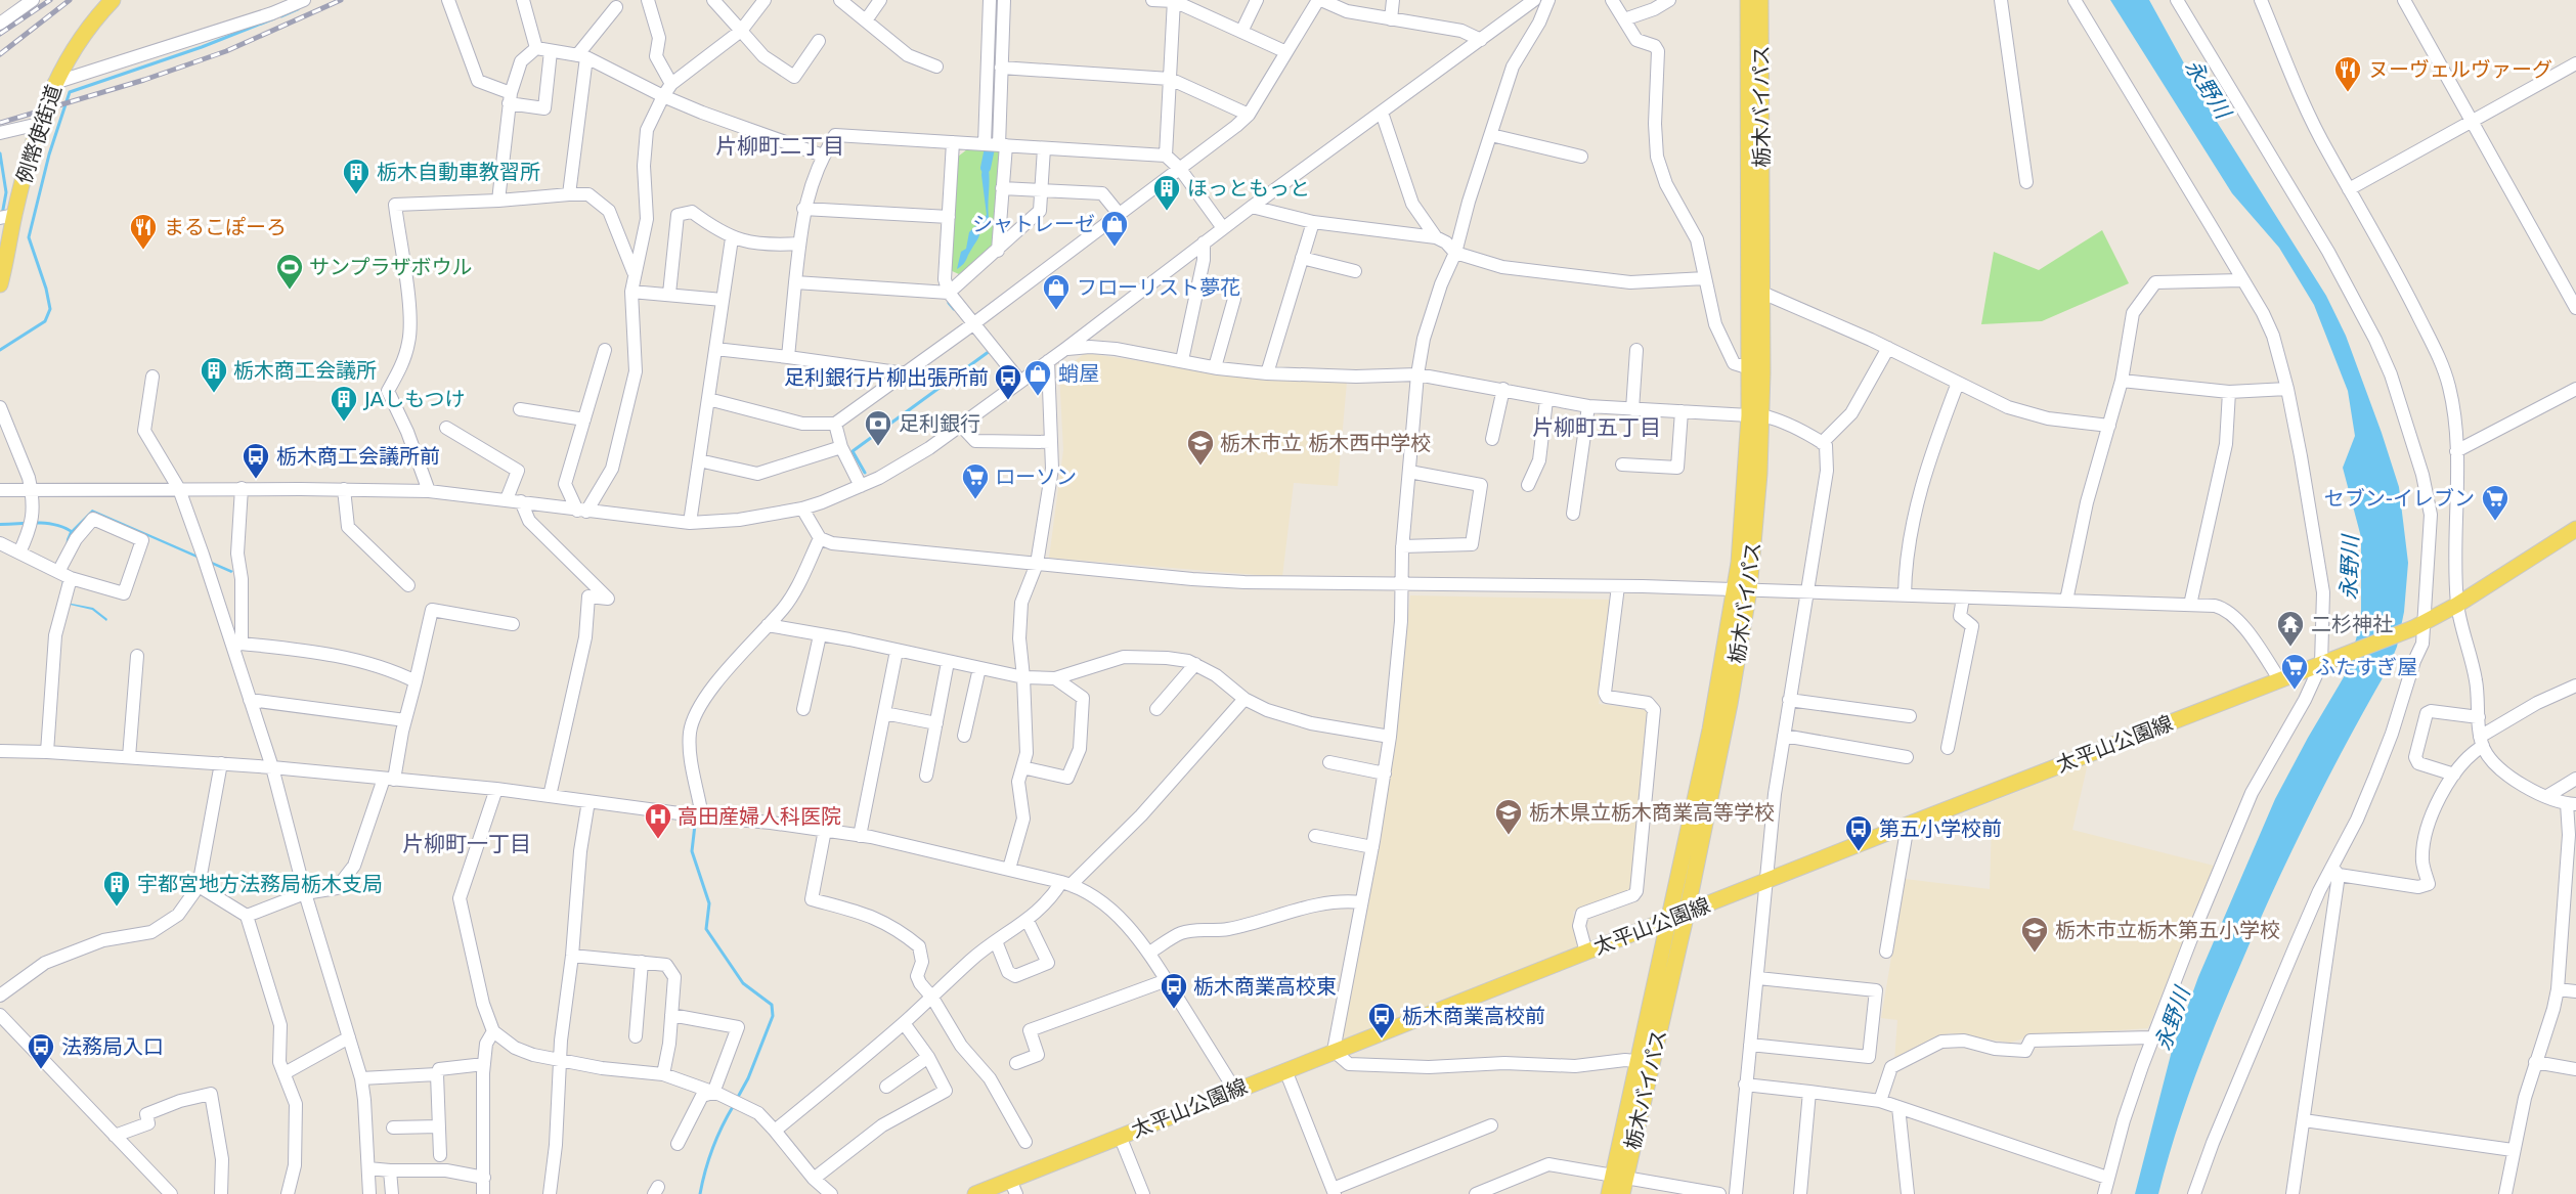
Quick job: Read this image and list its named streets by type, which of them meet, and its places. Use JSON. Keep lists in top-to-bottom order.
{
  "streets": {
    "main road": ["栃木バイパス", "例幣使街道", "太平山公園線"]
  },
  "crossings": [
    ["栃木バイパス", "太平山公園線"]
  ],
  "districts": ["片柳町二丁目", "片柳町五丁目", "片柳町一丁目"],
  "water": ["永野川"],
  "places": {
    "restaurant": ["ヌーヴェルヴァーグ", "まるこぽーろ"],
    "building": [
      "栃木自動車教習所",
      "ほっともっと",
      "栃木商工会議所",
      "JAしもつけ",
      "宇都宮地方法務局栃木支局"
    ],
    "shop": ["シャトレーゼ", "フローリスト夢花", "蛸屋"],
    "sports": ["サンプラザボウル"],
    "bus stop": [
      "足利銀行片柳出張所前",
      "栃木商工会議所前",
      "第五小学校前",
      "栃木商業高校東",
      "栃木商業高校前",
      "法務局入口"
    ],
    "bank": ["足利銀行"],
    "school or university": ["栃木市立 栃木西中学校", "栃木県立栃木商業高等学校", "栃木市立栃木第五小学校"],
    "supermarket": ["ローソン", "セブン-イレブン", "ふたすぎ屋"],
    "temple": ["二杉神社"],
    "hospital": ["高田産婦人科医院"]
  }
}
